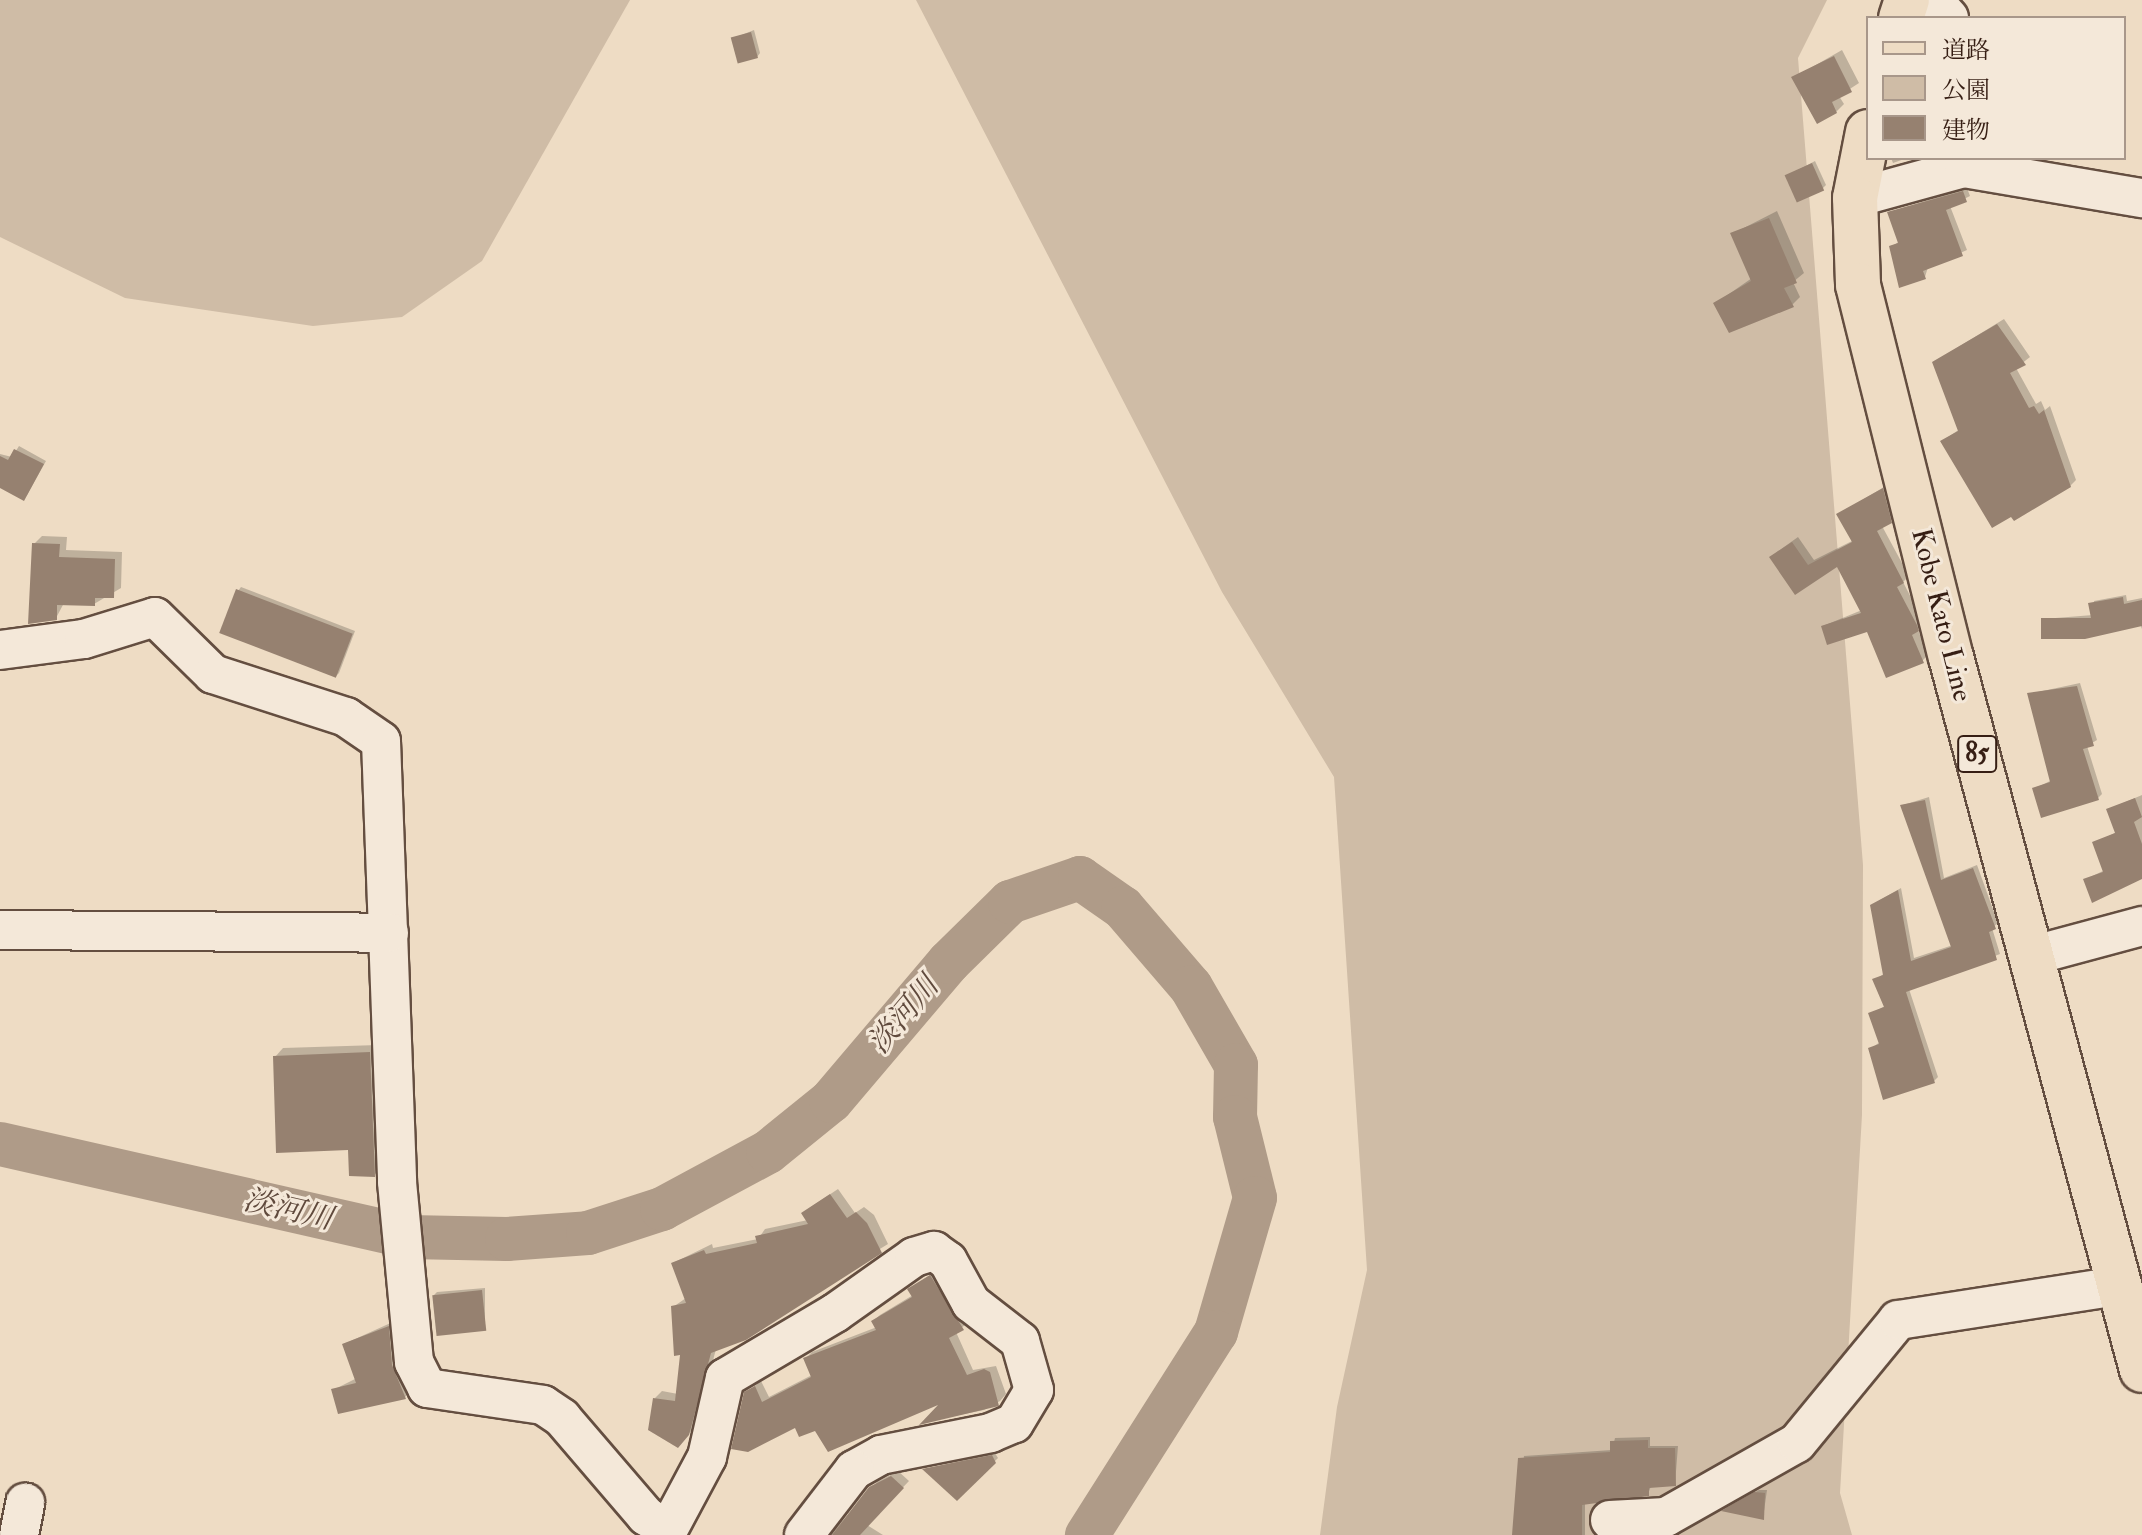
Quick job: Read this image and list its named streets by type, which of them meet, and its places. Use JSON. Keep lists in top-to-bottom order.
{
  "streets": {
    "main road": ["Kobe Kato Line", "85"]
  },
  "water": ["淡河川"],
  "legend": ["道路", "公園", "建物"]
}
